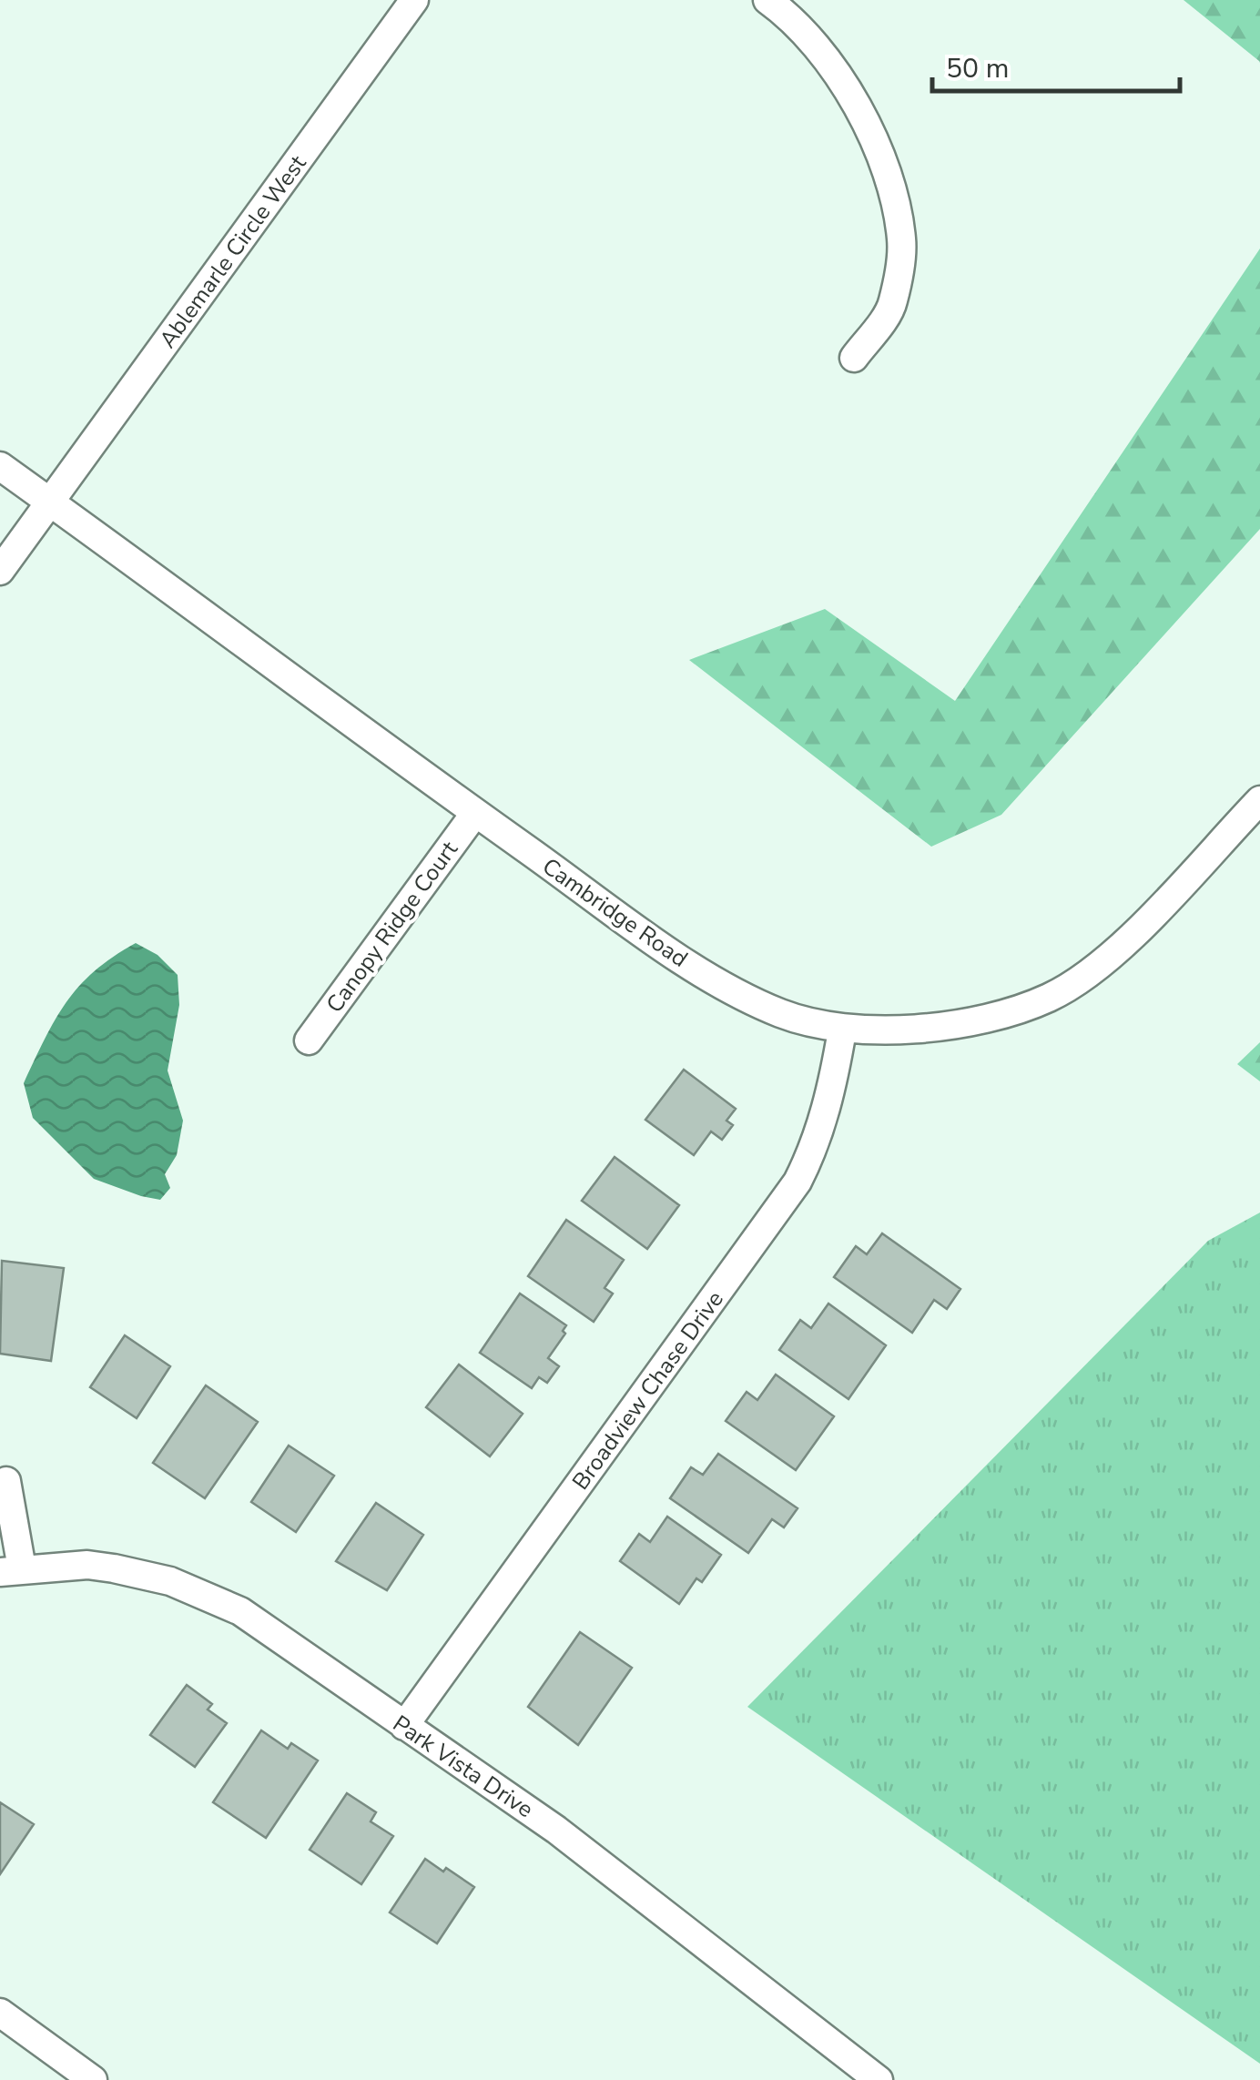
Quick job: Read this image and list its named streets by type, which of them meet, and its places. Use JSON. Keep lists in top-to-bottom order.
{
  "streets": {
    "street": [
      "Ablemarle Circle West",
      "Cambridge Road",
      "Canopy Ridge Court",
      "Broadview Chase Drive",
      "Park Vista Drive"
    ]
  },
  "crossings": [
    ["Ablemarle Circle West", "Cambridge Road"],
    ["Cambridge Road", "Canopy Ridge Court"],
    ["Cambridge Road", "Broadview Chase Drive"],
    ["Broadview Chase Drive", "Park Vista Drive"]
  ],
  "scale_bar": "50 m"
}
